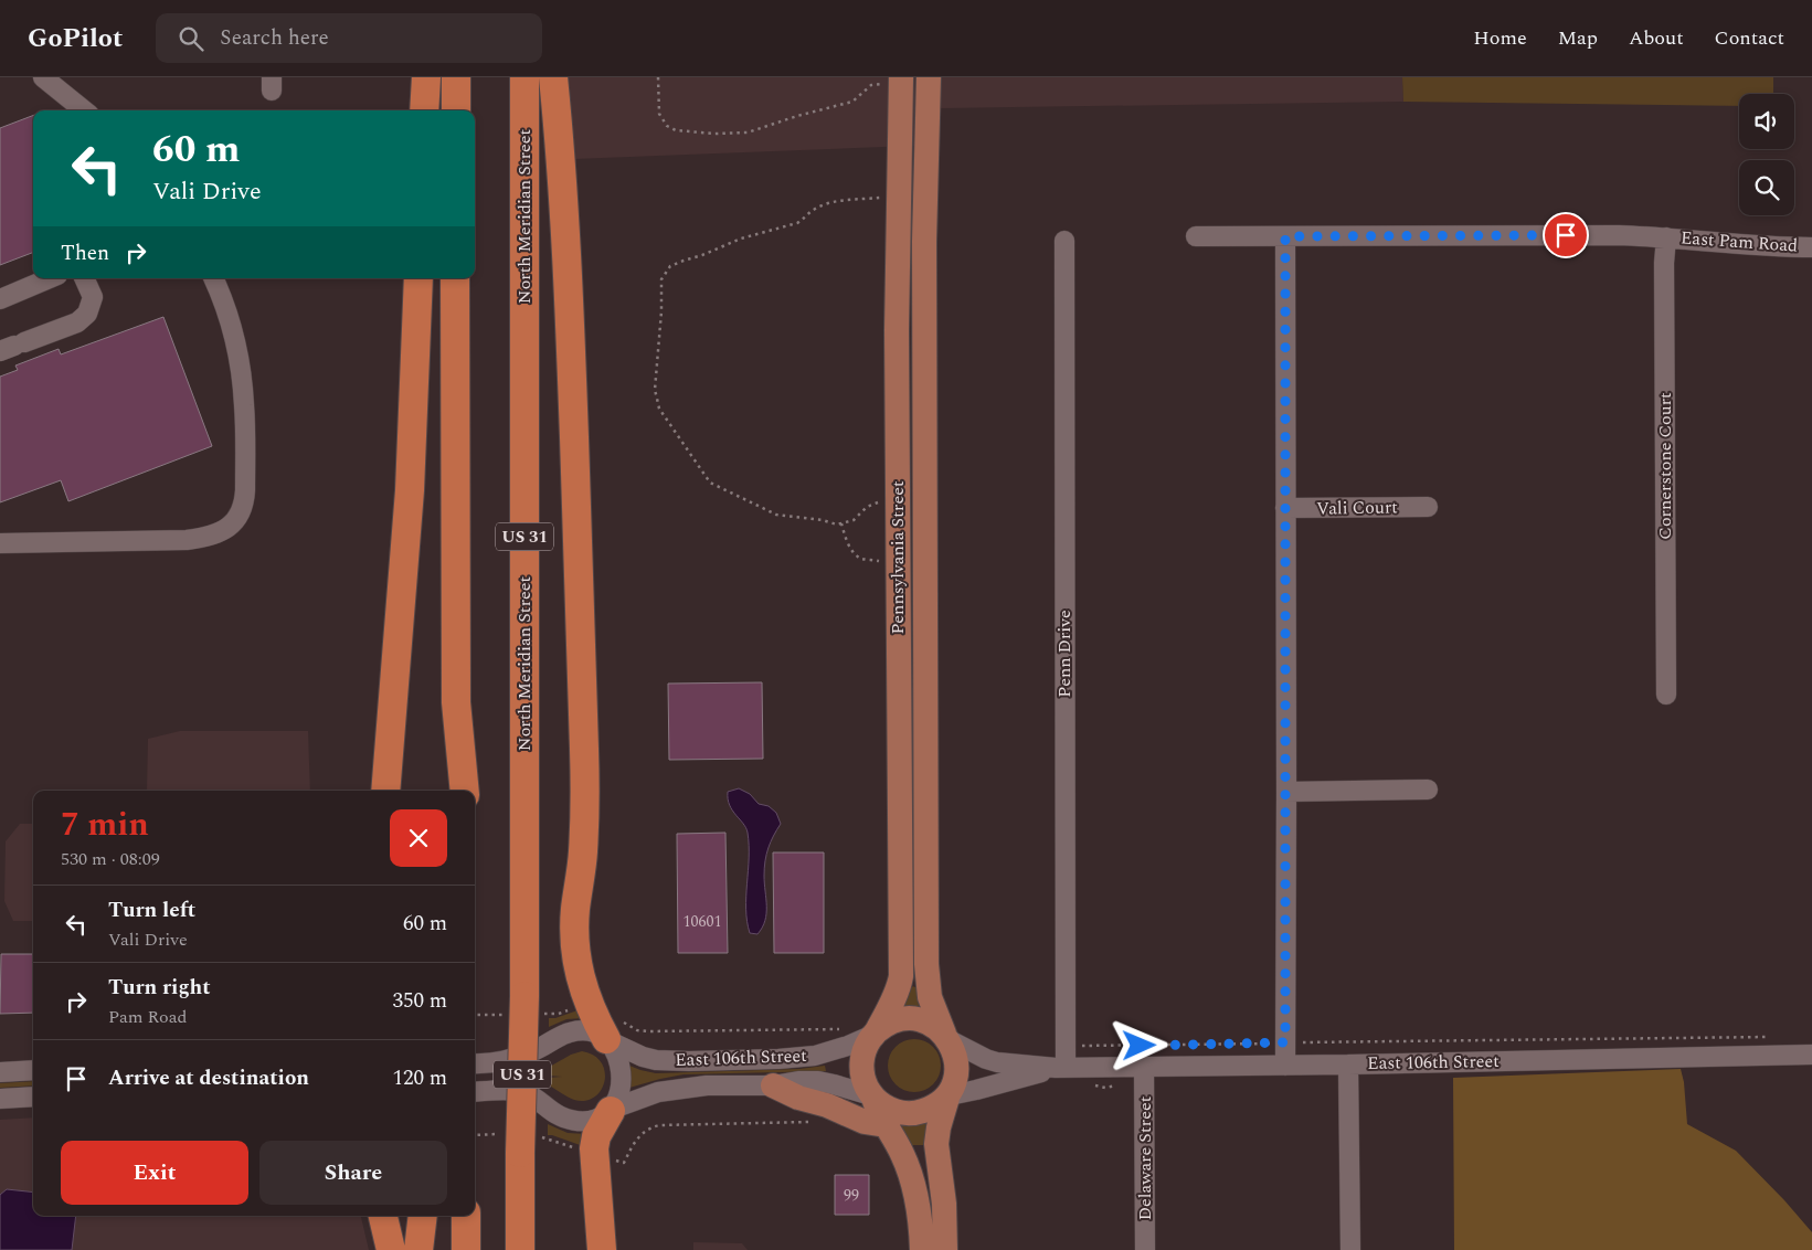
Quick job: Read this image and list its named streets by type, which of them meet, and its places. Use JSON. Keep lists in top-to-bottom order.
{
  "streets": {
    "highway": ["North Meridian Street", "US 31"],
    "main road": ["Pennsylvania Street"],
    "street": [
      "East Pam Road",
      "Cornerstone Court",
      "Vali Court",
      "Penn Drive",
      "East 106th Street",
      "Delaware Street"
    ]
  },
  "crossings": [
    ["East Pam Road", "Cornerstone Court"],
    ["Pennsylvania Street", "East 106th Street"],
    ["Penn Drive", "East 106th Street"],
    ["East 106th Street", "Delaware Street"]
  ],
  "house_numbers": ["10601", "99"],
  "page": {
    "header": "GoPilot",
    "search": "Search here",
    "nav": [
      "Home",
      "Map",
      "About",
      "Contact"
    ],
    "turn": ["60 m", "Vali Drive"],
    "then": "Then",
    "heading": ["7 min", "530 m · 08:09"],
    "list": [
      {
        "name": "Turn left",
        "note": "Vali Drive",
        "value": "60 m"
      },
      {
        "name": "Turn right",
        "note": "Pam Road",
        "value": "350 m"
      },
      {
        "name": "Arrive at destination",
        "value": "120 m"
      }
    ],
    "buttons": ["Exit", "Share"]
  }
}
